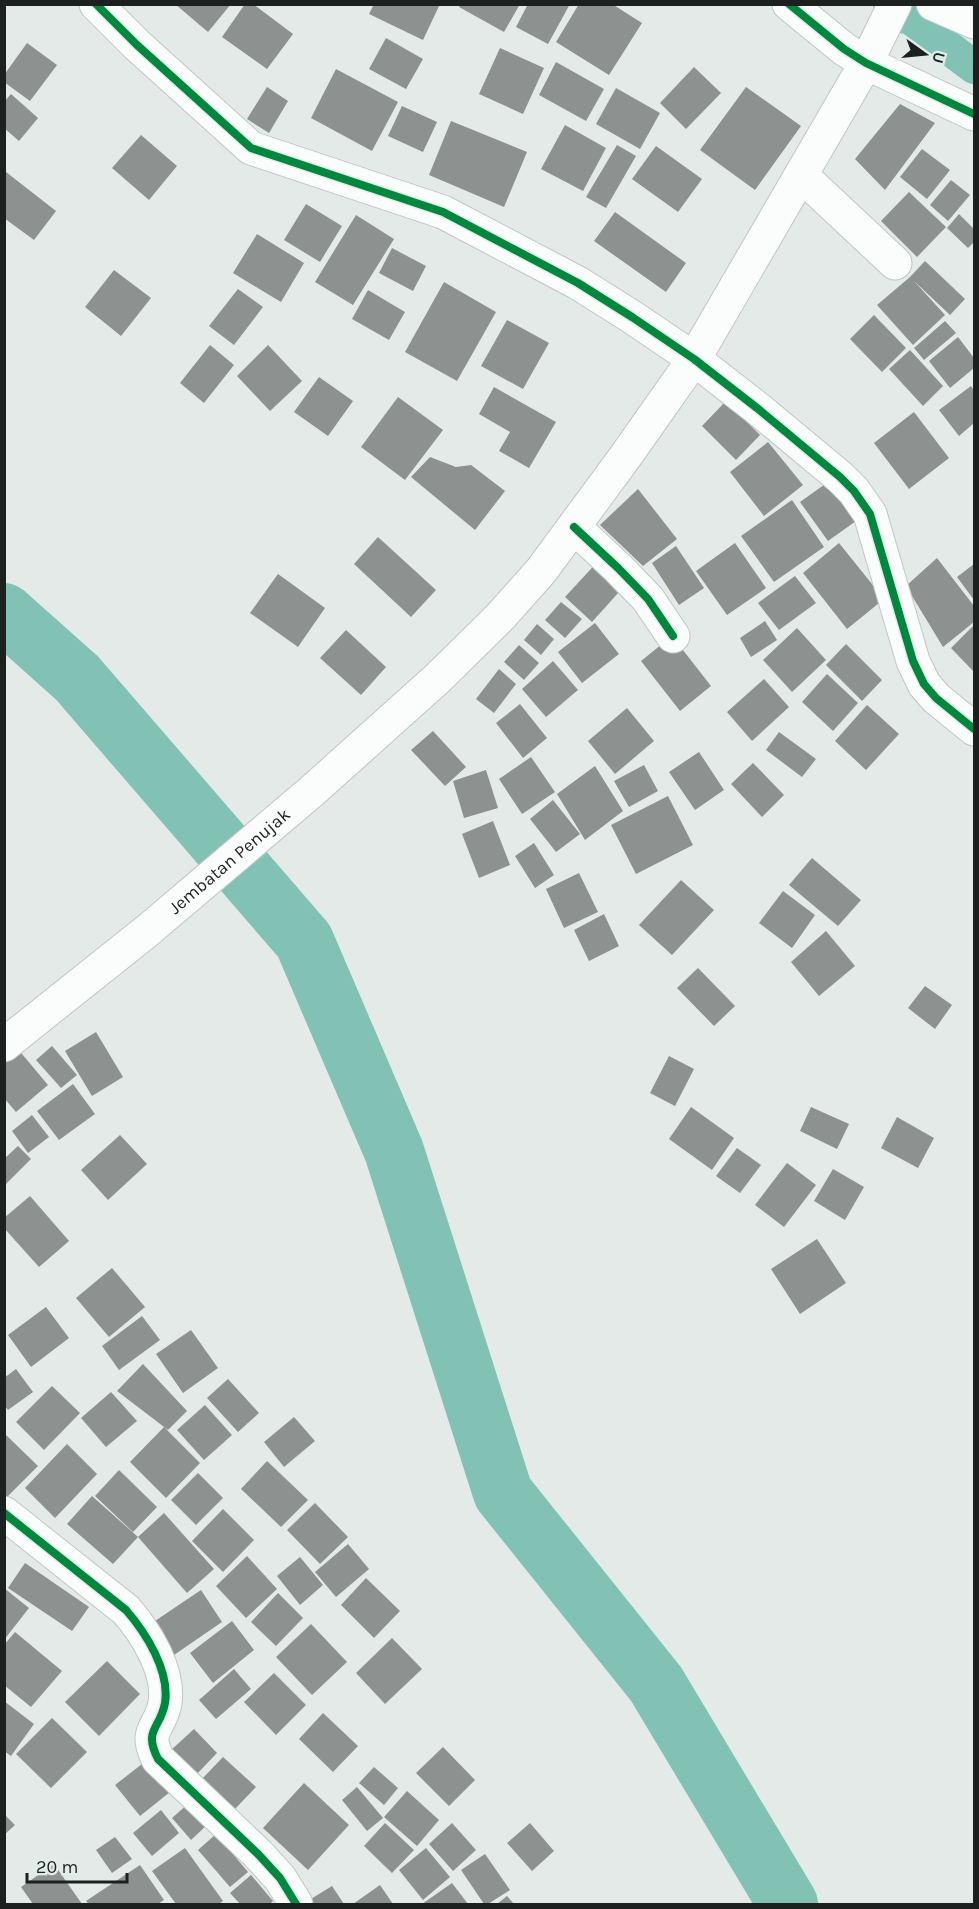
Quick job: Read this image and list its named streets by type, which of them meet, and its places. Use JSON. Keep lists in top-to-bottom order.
{
  "streets": {
    "street": ["Jembatan Penujak"]
  },
  "scale_bar": "20 m",
  "north": "right"
}
